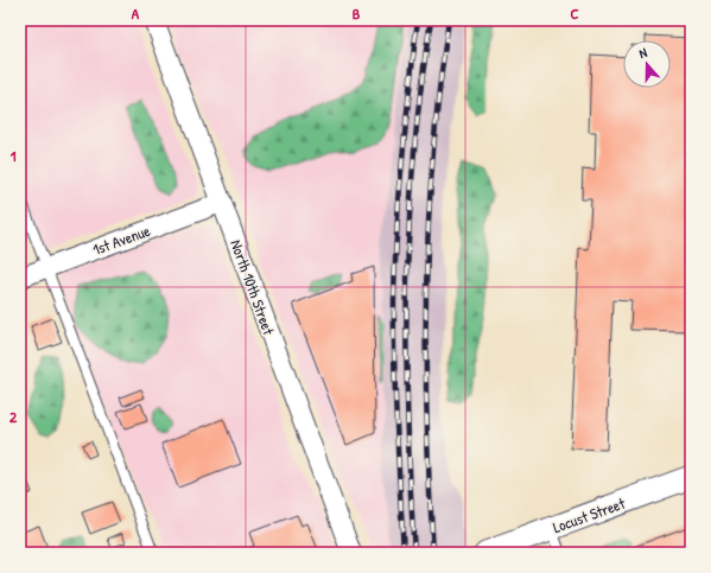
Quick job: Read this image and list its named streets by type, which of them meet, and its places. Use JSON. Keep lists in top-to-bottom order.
{
  "streets": {
    "street": ["1st Avenue", "North 10th Street", "Locust Street"]
  },
  "crossings": [
    ["1st Avenue", "North 10th Street"]
  ],
  "north": "top",
  "grid": {
    "columns": ["A", "B", "C"],
    "rows": ["1", "2"]
  }
}
